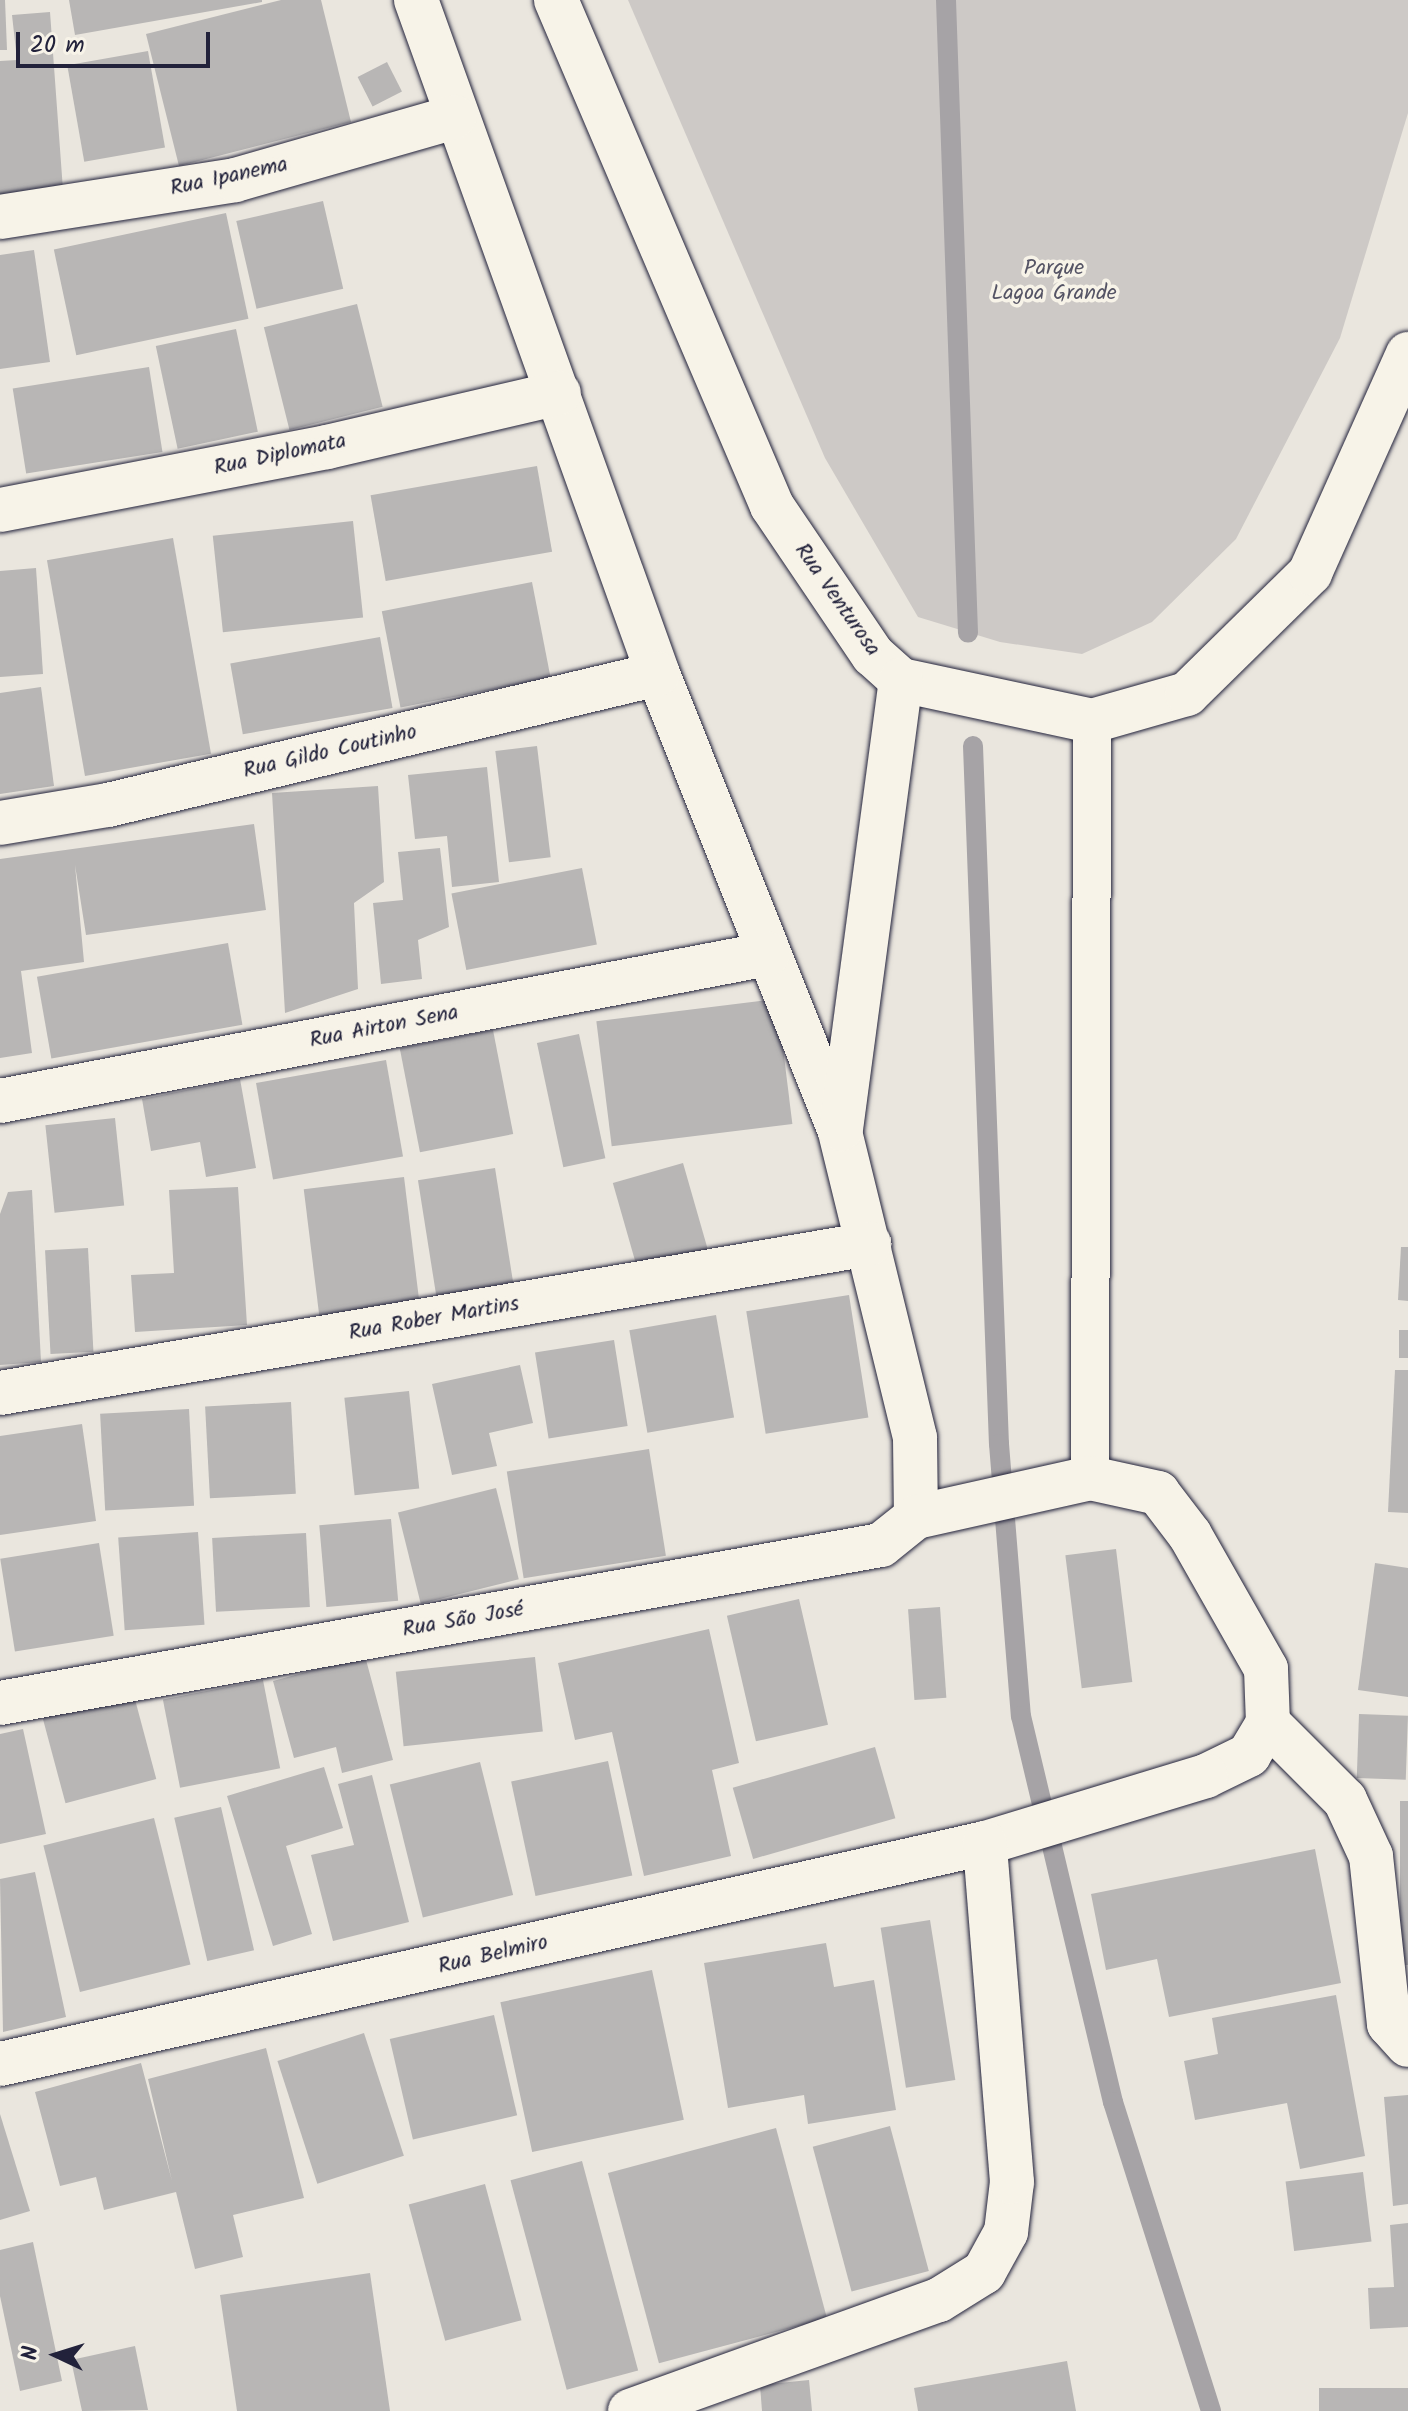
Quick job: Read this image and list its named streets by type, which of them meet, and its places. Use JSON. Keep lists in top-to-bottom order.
{
  "streets": {
    "street": [
      "Rua Ipanema",
      "Rua Diplomata",
      "Rua Venturosa",
      "Rua Gildo Coutinho",
      "Rua Airton Sena",
      "Rua Rober Martins",
      "Rua São José",
      "Rua Belmiro"
    ]
  },
  "parks": ["Parque Lagoa Grande"],
  "scale_bar": "20 m",
  "north": "left"
}
